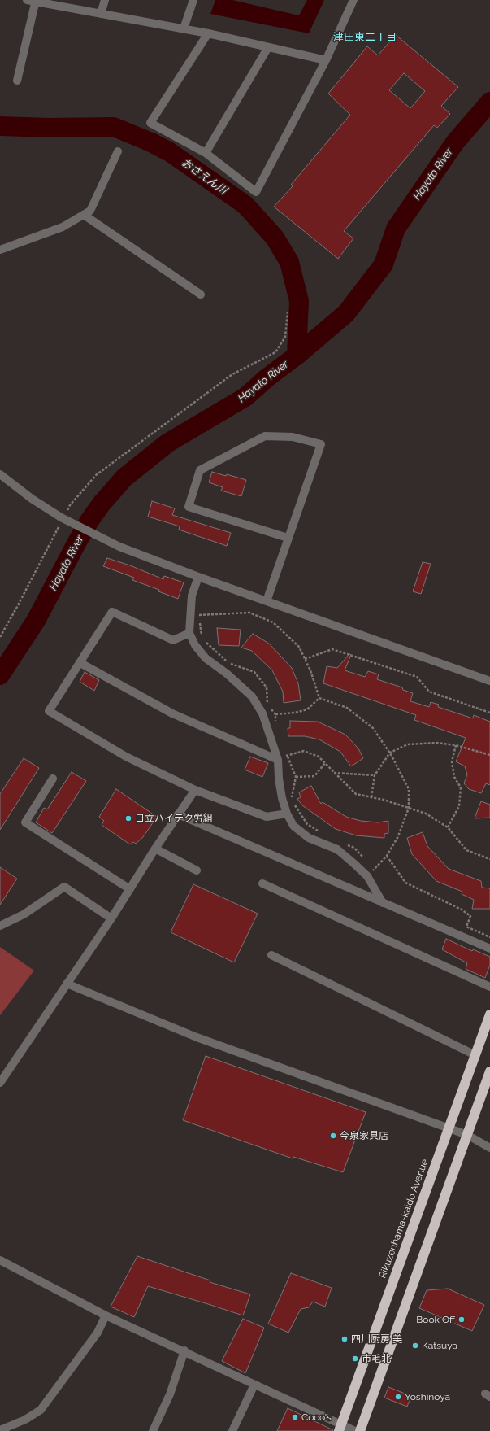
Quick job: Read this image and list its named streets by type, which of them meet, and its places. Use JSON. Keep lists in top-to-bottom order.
{
  "streets": {
    "highway": ["Rikuzenhama-kaido Avenue"]
  },
  "districts": ["津田東二丁目"],
  "water": ["Hayato River", "おさえん川"],
  "places": [
    "日立ハイテク労組",
    "今泉家具店",
    "Book Off",
    "四川厨房 美",
    "Katsuya",
    "市毛北",
    "Yoshinoya",
    "Coco's"
  ]
}
